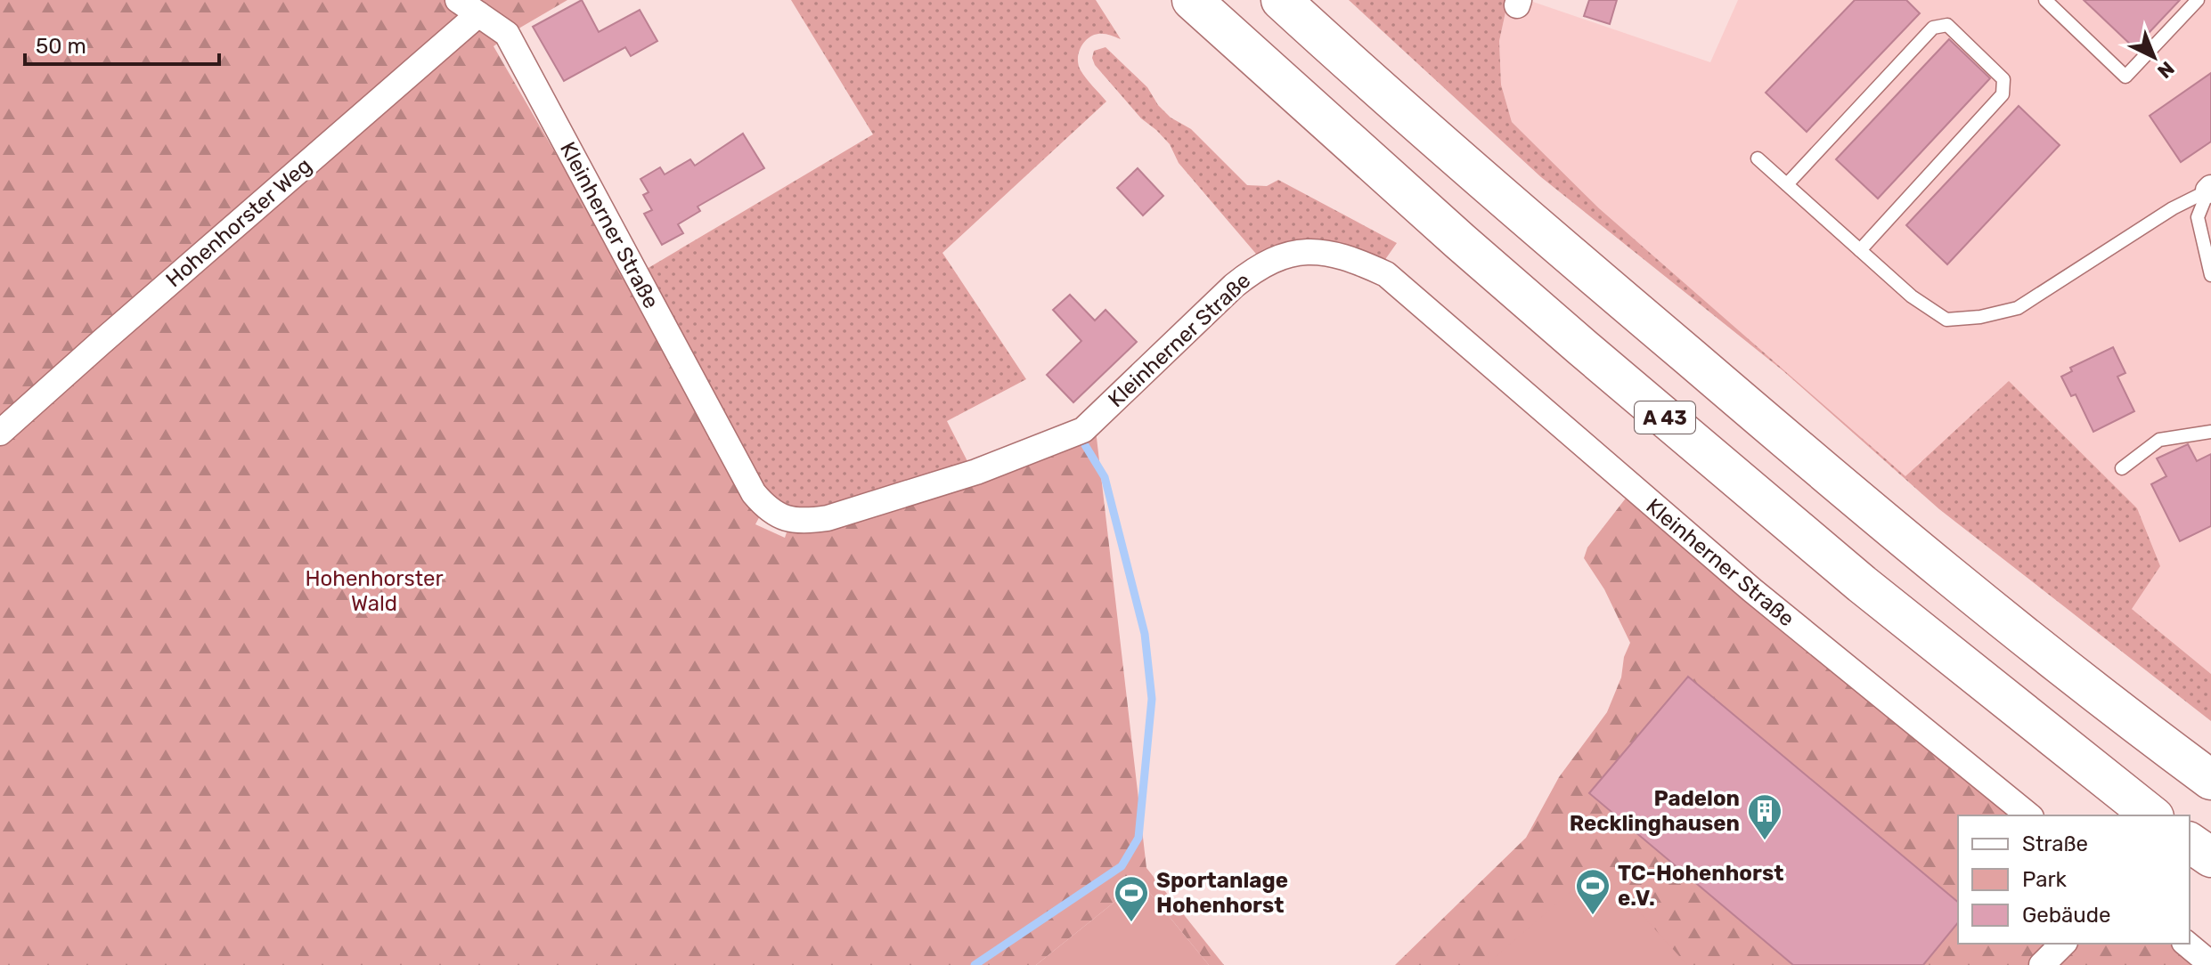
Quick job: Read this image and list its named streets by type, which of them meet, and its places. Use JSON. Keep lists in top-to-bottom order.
{
  "streets": {
    "highway": ["A 43"],
    "street": ["Hohenhorster Weg", "Kleinherner Straße"]
  },
  "crossings": [
    ["Hohenhorster Weg", "Kleinherner Straße"]
  ],
  "parks": ["Hohenhorster Wald"],
  "places": {
    "building": ["Padelon Recklinghausen"],
    "sports": ["TC-Hohenhorst e.V.", "Sportanlage Hohenhorst"]
  },
  "legend": ["Straße", "Park", "Gebäude"],
  "scale_bar": "50 m",
  "north": "bottom right"
}
